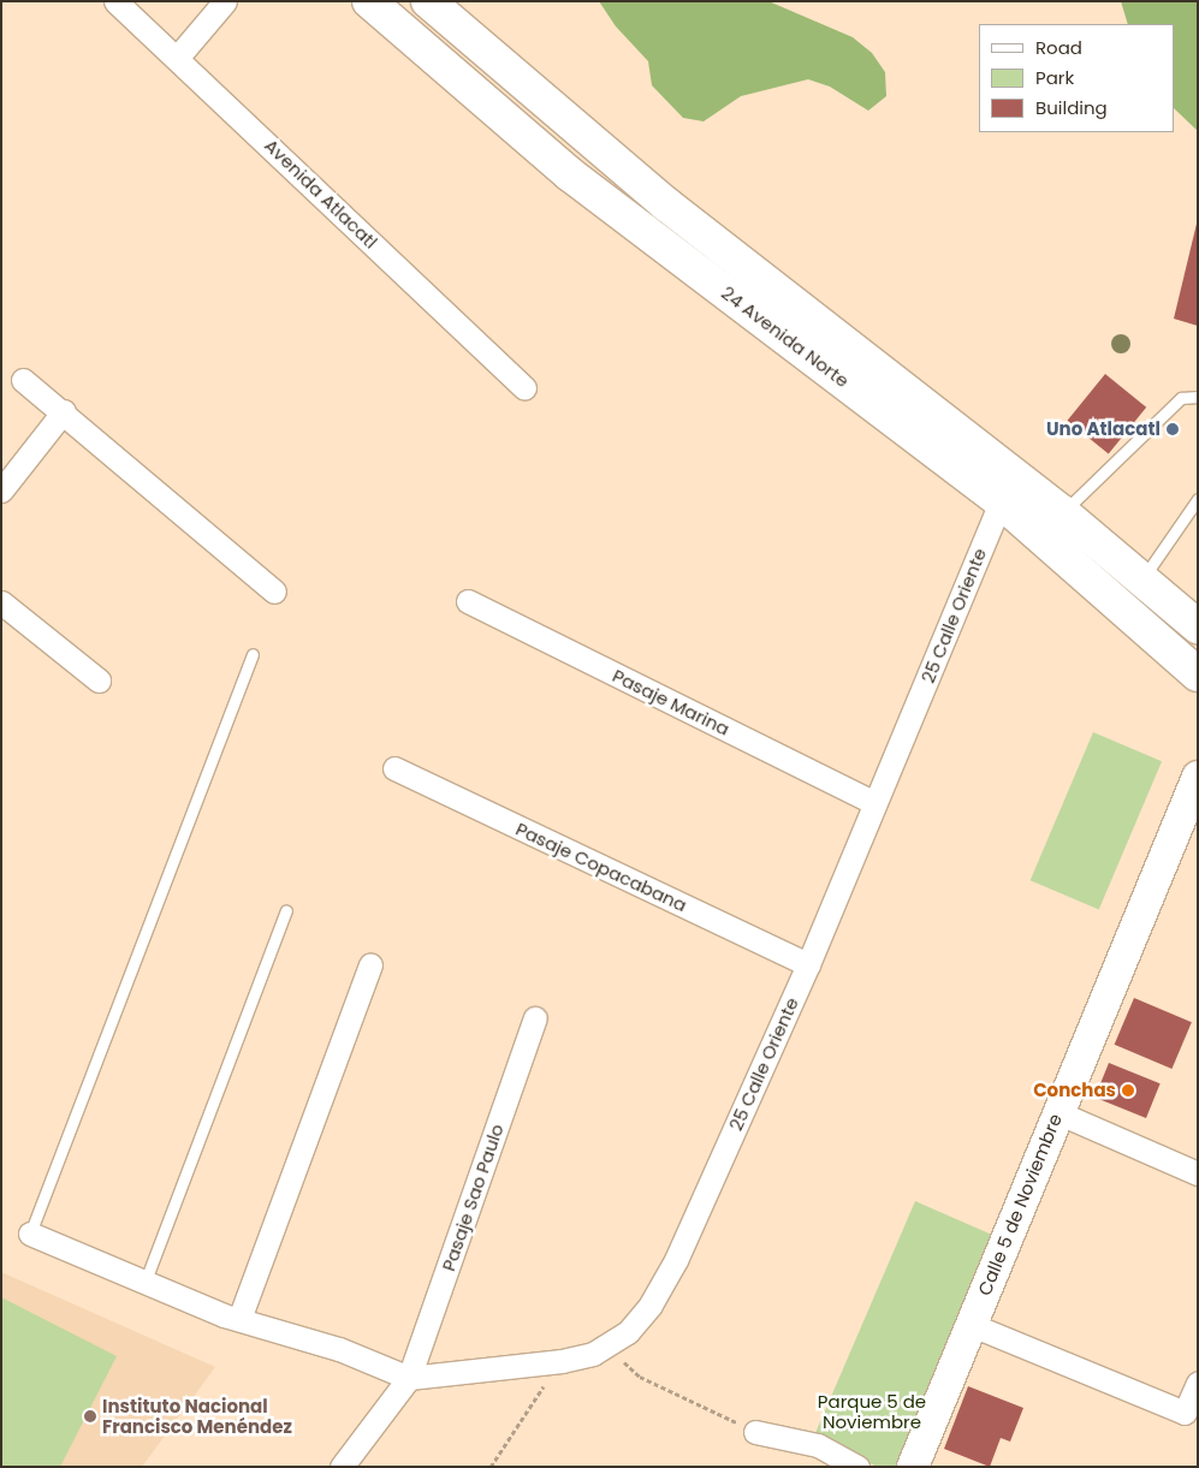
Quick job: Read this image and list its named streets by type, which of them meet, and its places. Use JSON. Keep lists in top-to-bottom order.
{
  "streets": {
    "main road": ["24 Avenida Norte", "Calle 5 de Noviembre"],
    "street": [
      "Avenida Atlacatl",
      "25 Calle Oriente",
      "Pasaje Marina",
      "Pasaje Copacabana",
      "Pasaje Sao Paulo"
    ]
  },
  "crossings": [
    ["24 Avenida Norte", "25 Calle Oriente"],
    ["25 Calle Oriente", "Pasaje Marina"],
    ["25 Calle Oriente", "Pasaje Copacabana"],
    ["25 Calle Oriente", "Pasaje Sao Paulo"]
  ],
  "parks": ["Parque 5 de Noviembre"],
  "places": ["Uno Atlacatl", "Conchas", "Instituto Nacional Francisco Menéndez"],
  "legend": ["Road", "Park", "Building"]
}
